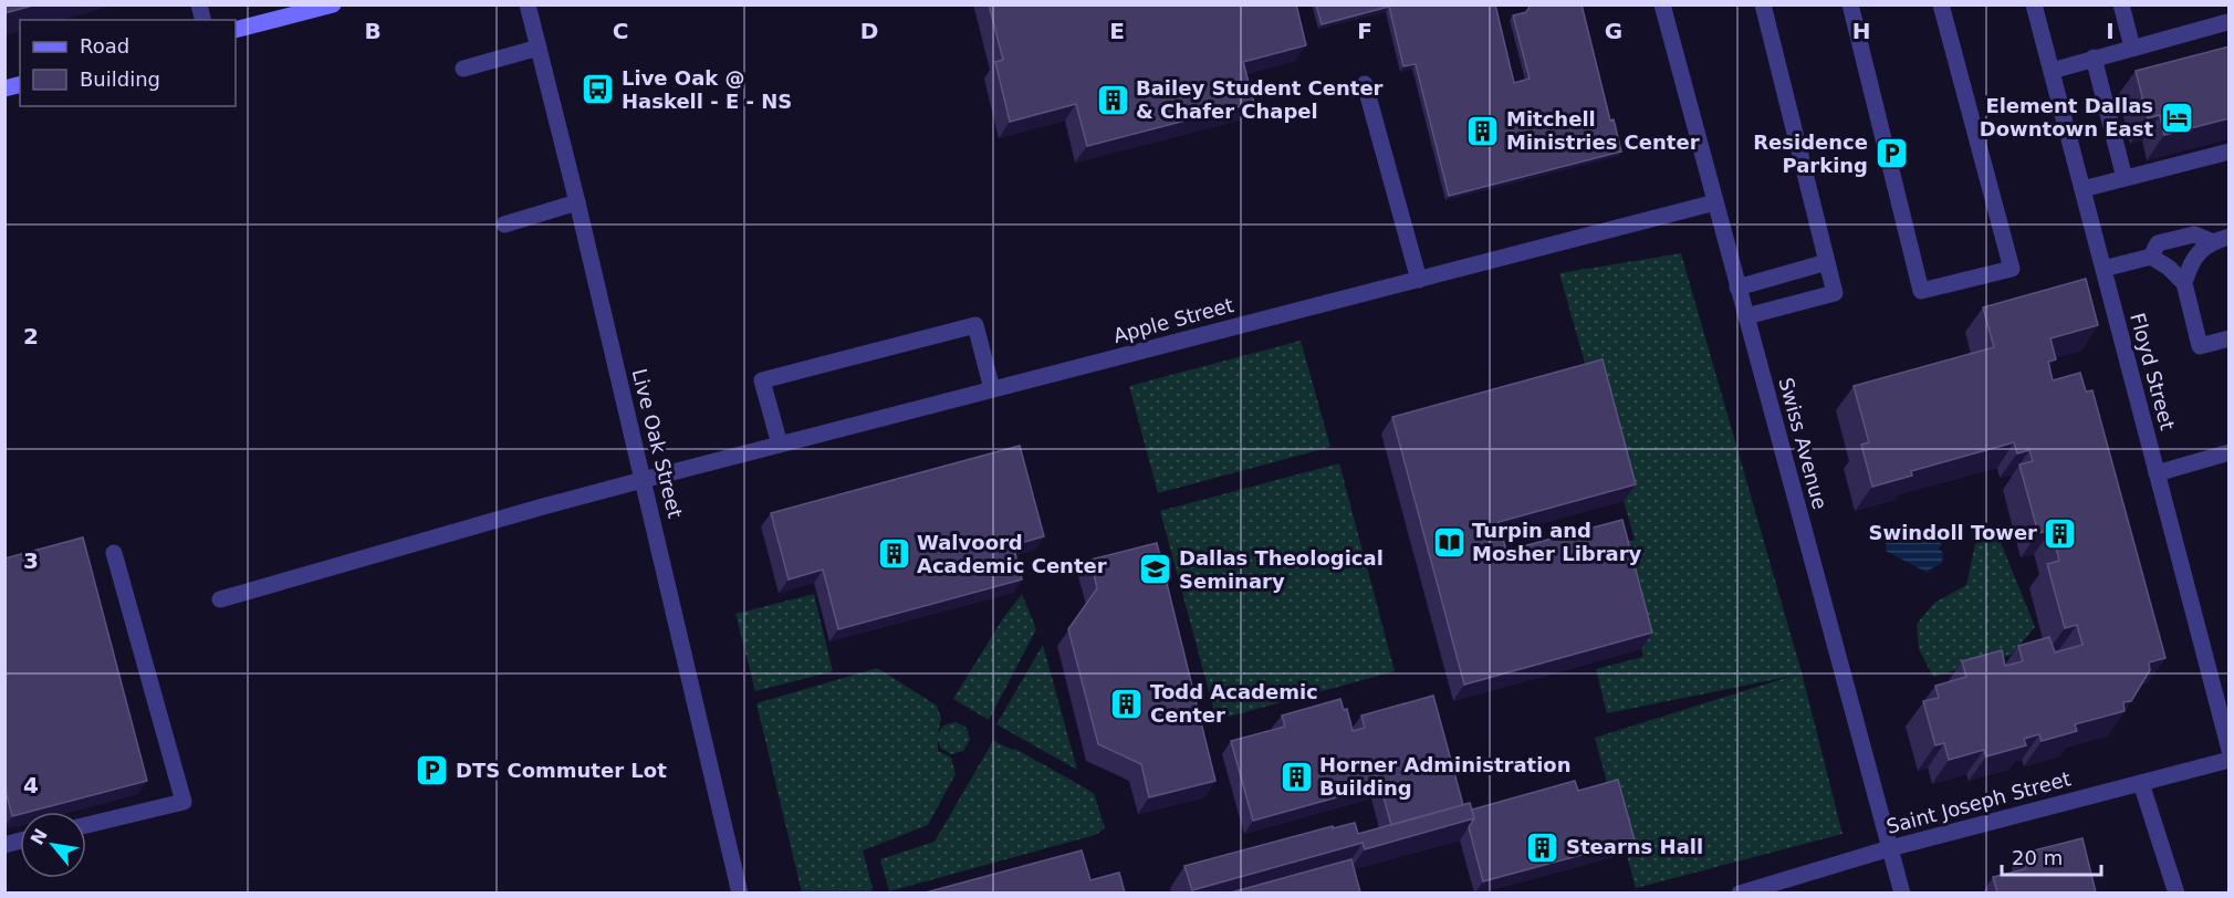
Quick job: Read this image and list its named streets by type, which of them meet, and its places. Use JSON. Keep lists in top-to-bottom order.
{
  "streets": {
    "street": [
      "Apple Street",
      "Floyd Street",
      "Live Oak Street",
      "Swiss Avenue",
      "Saint Joseph Street"
    ]
  },
  "crossings": [
    ["Apple Street", "Live Oak Street"],
    ["Apple Street", "Swiss Avenue"],
    ["Swiss Avenue", "Saint Joseph Street"]
  ],
  "places": {
    "bus stop": ["Live Oak @ Haskell - E - NS"],
    "building": [
      "Bailey Student Center & Chafer Chapel",
      "Mitchell Ministries Center",
      "Swindoll Tower",
      "Walvoord Academic Center",
      "Todd Academic Center",
      "Horner Administration Building",
      "Stearns Hall"
    ],
    "hotel": ["Element Dallas Downtown East"],
    "parking": ["Residence Parking", "DTS Commuter Lot"],
    "library": ["Turpin and Mosher Library"],
    "school or university": ["Dallas Theological Seminary"]
  },
  "legend": ["Road", "Building"],
  "scale_bar": "20 m",
  "north": "top left",
  "grid": {
    "columns": [
      "B",
      "C",
      "D",
      "E",
      "F",
      "G",
      "H",
      "I"
    ],
    "rows": ["2", "3", "4"]
  }
}
